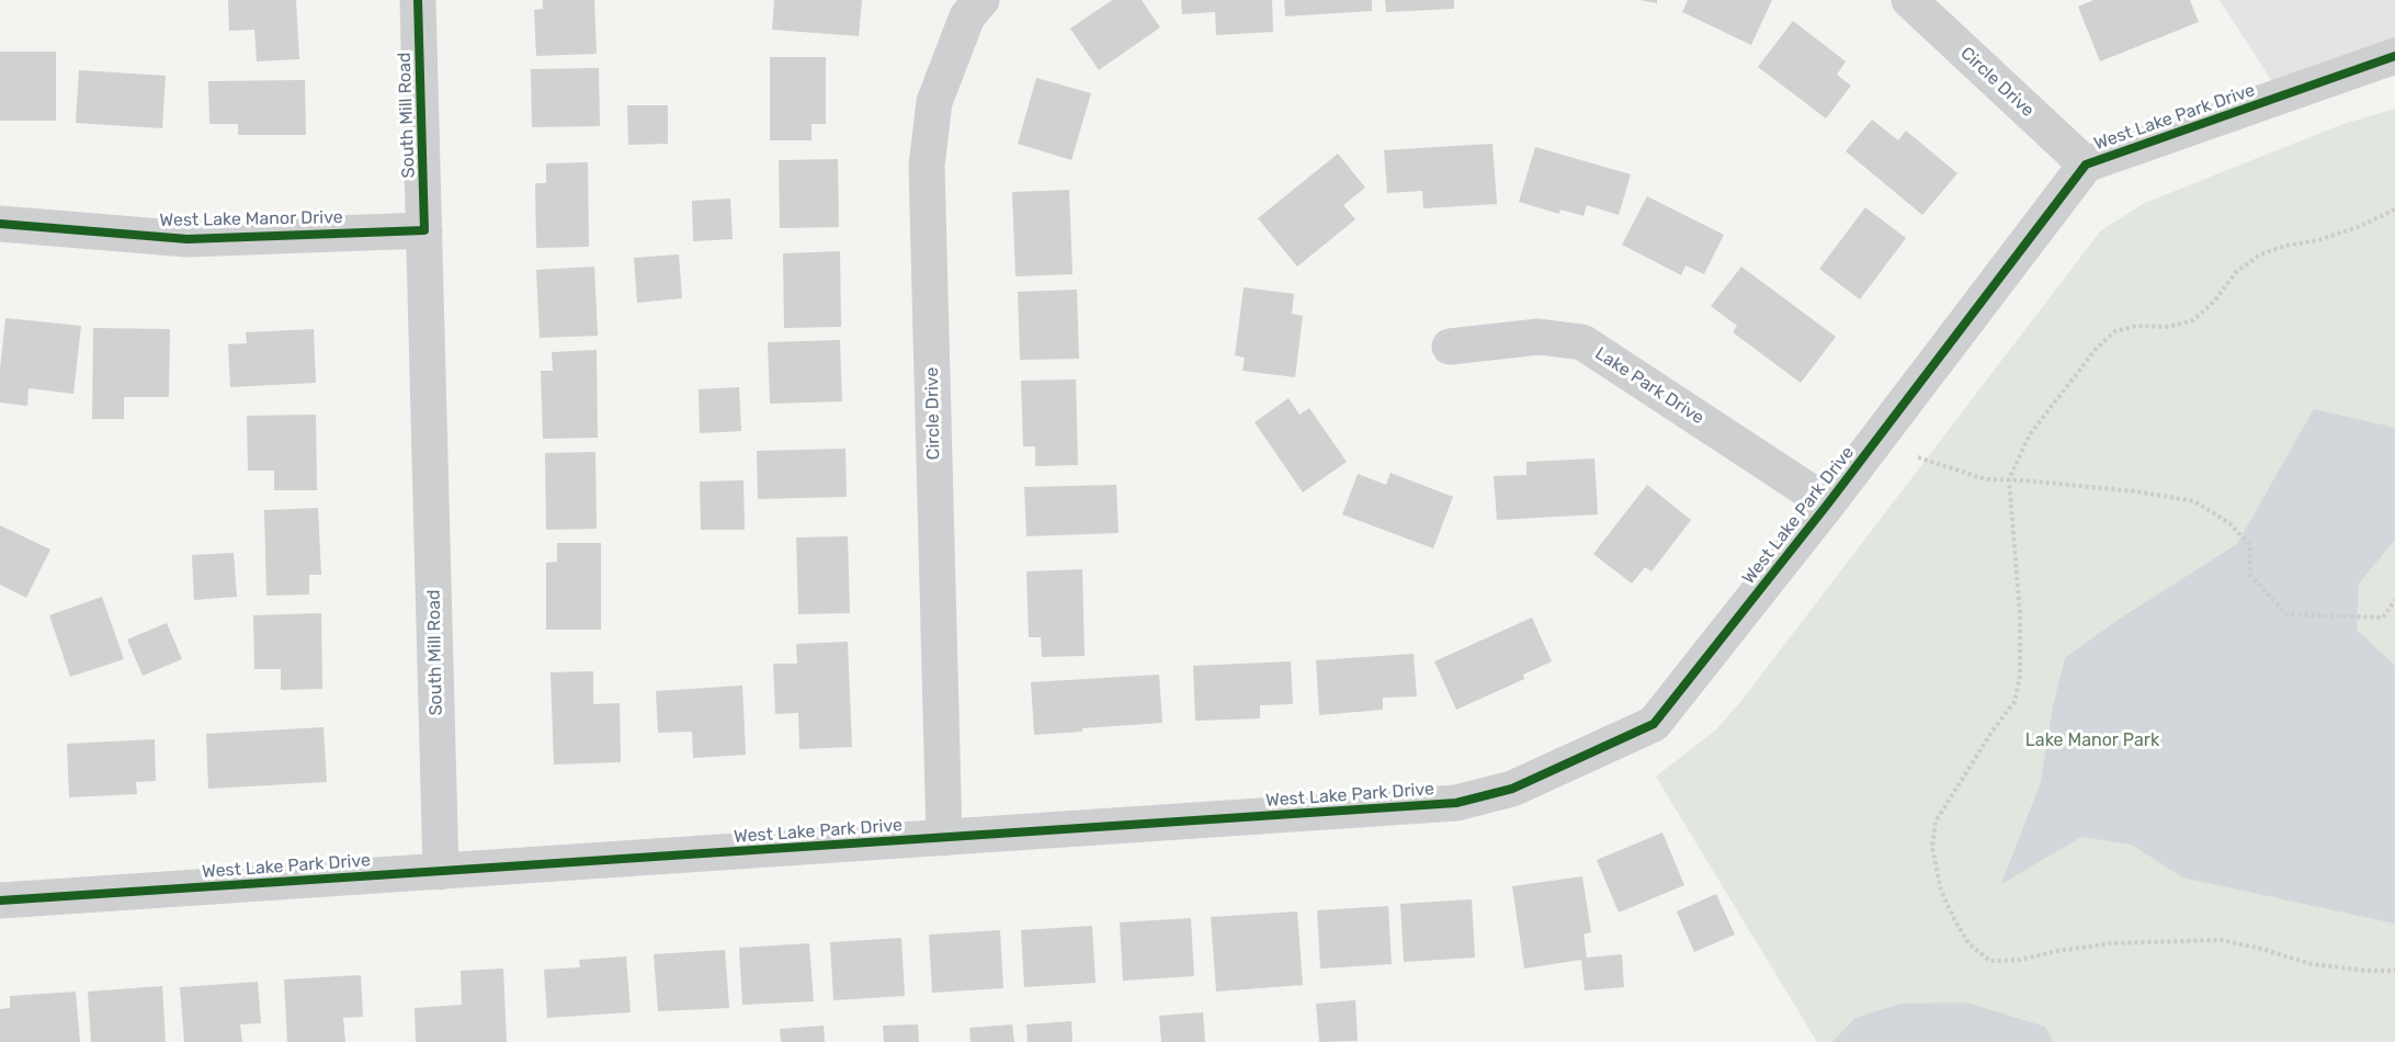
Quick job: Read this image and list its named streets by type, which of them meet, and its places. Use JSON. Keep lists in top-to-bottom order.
{
  "streets": {
    "street": [
      "Circle Drive",
      "South Mill Road",
      "West Lake Park Drive",
      "West Lake Manor Drive",
      "Lake Park Drive"
    ]
  },
  "crossings": [
    ["Circle Drive", "West Lake Park Drive"],
    ["South Mill Road", "West Lake Park Drive"],
    ["South Mill Road", "West Lake Manor Drive"],
    ["West Lake Park Drive", "Lake Park Drive"]
  ],
  "parks": ["Lake Manor Park"]
}
